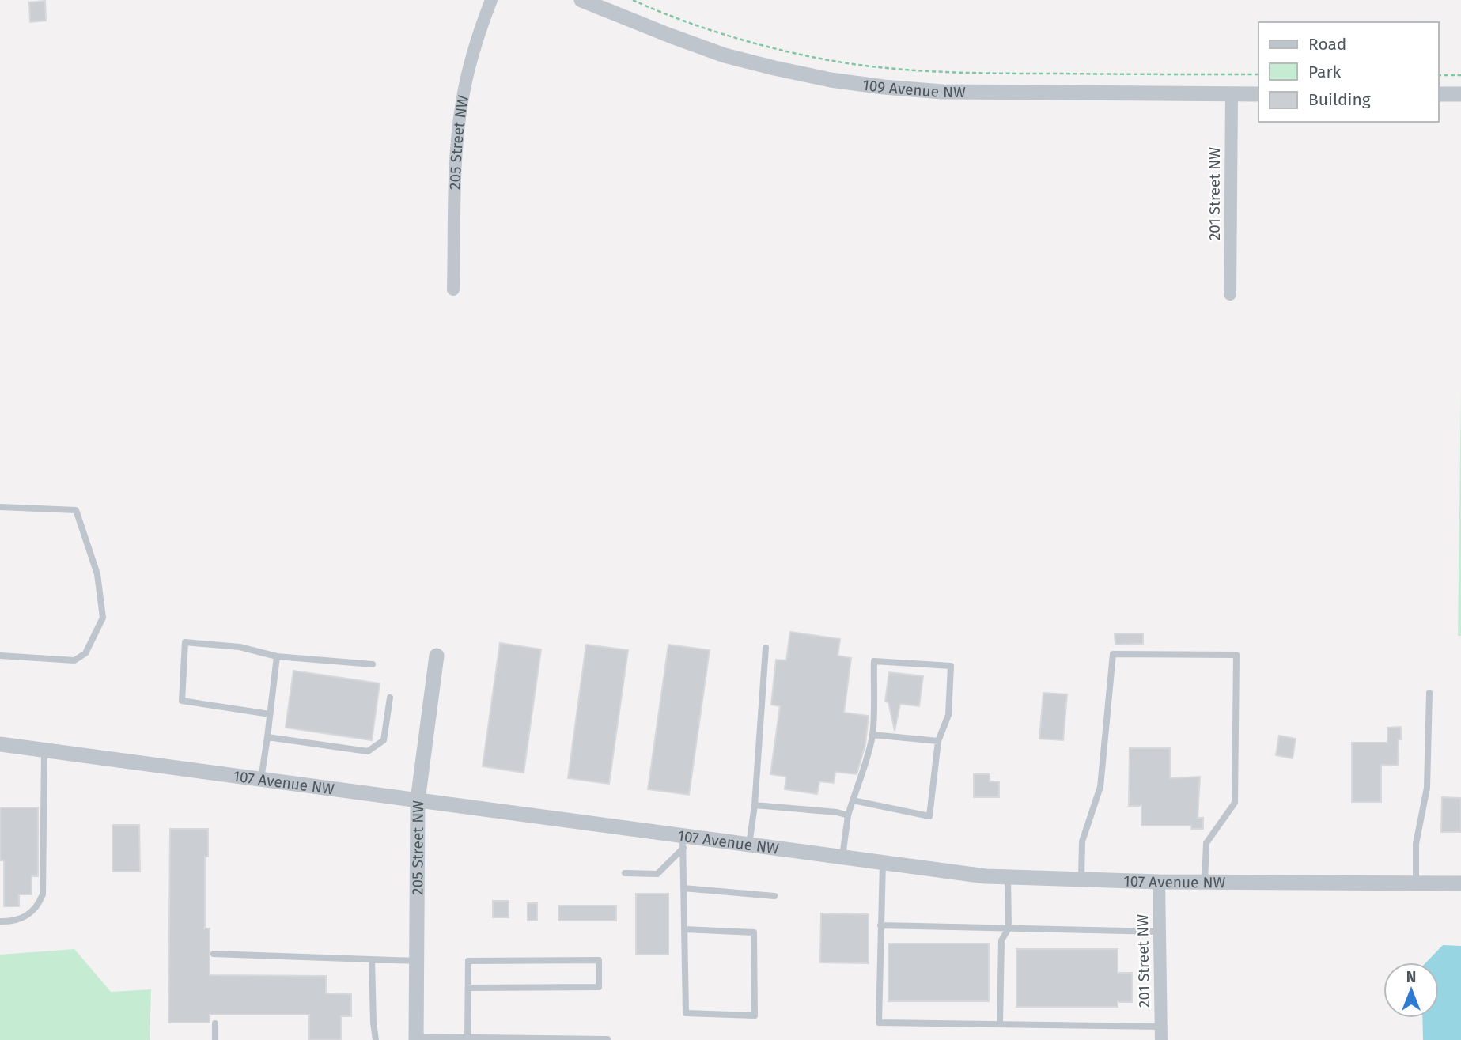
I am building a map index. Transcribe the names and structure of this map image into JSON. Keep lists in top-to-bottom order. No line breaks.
{"streets":{"street":["109 Avenue NW","205 Street NW","201 Street NW","107 Avenue NW"]},"crossings":[["109 Avenue NW","201 Street NW"],["205 Street NW","107 Avenue NW"],["201 Street NW","107 Avenue NW"]],"legend":["Road","Park","Building"],"north":"top"}
